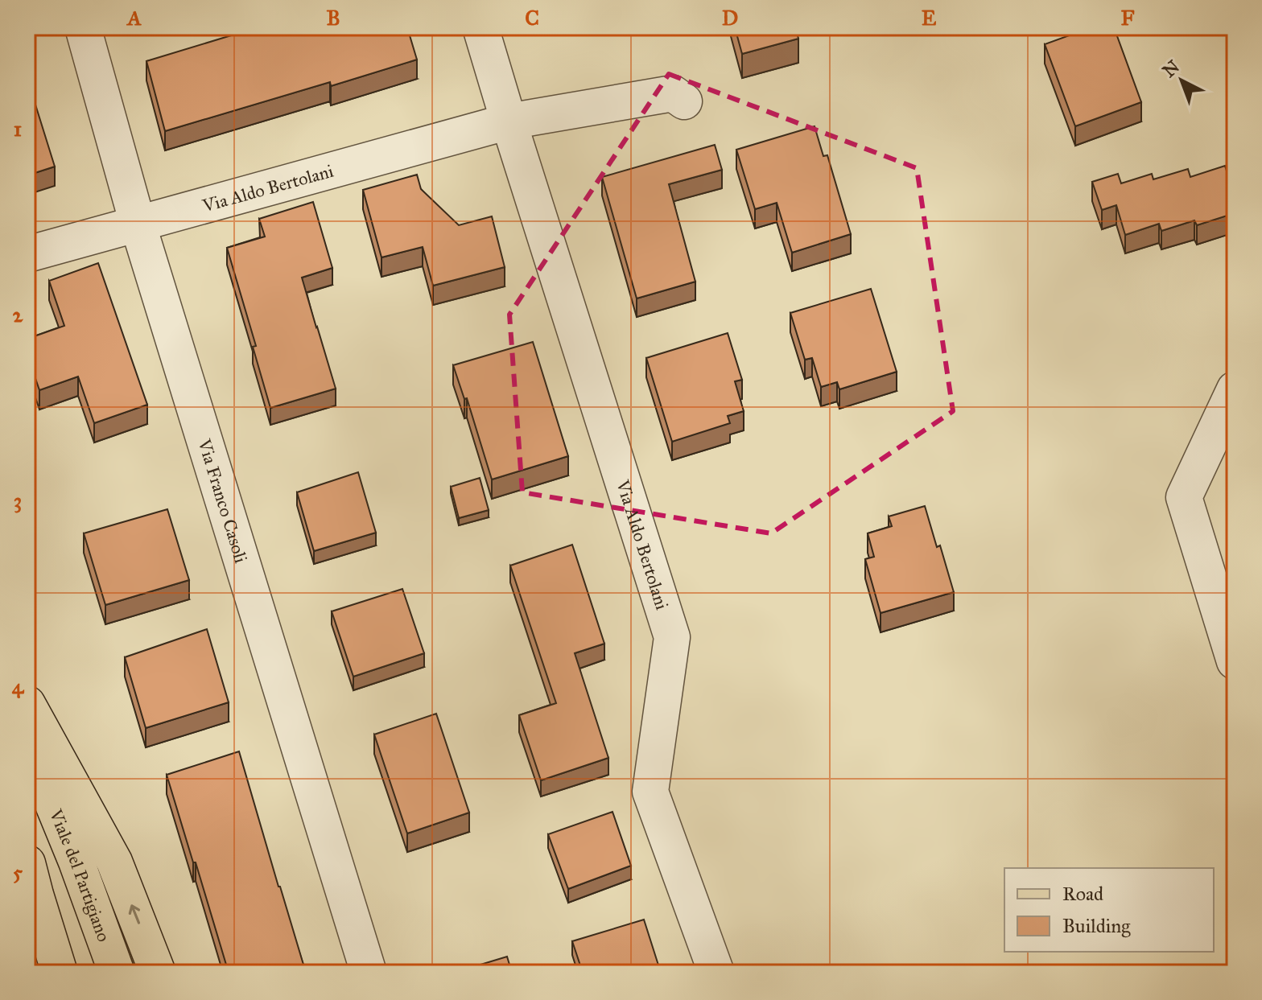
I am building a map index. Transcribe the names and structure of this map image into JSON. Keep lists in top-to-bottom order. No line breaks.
{"streets":{"main road":["Viale del Partigiano"],"street":["Via Aldo Bertolani","Via Franco Casoli"]},"crossings":[["Via Aldo Bertolani","Via Franco Casoli"]],"legend":["Road","Building"],"north":"top left","grid":{"columns":["A","B","C","D","E","F"],"rows":["1","2","3","4","5"]}}
